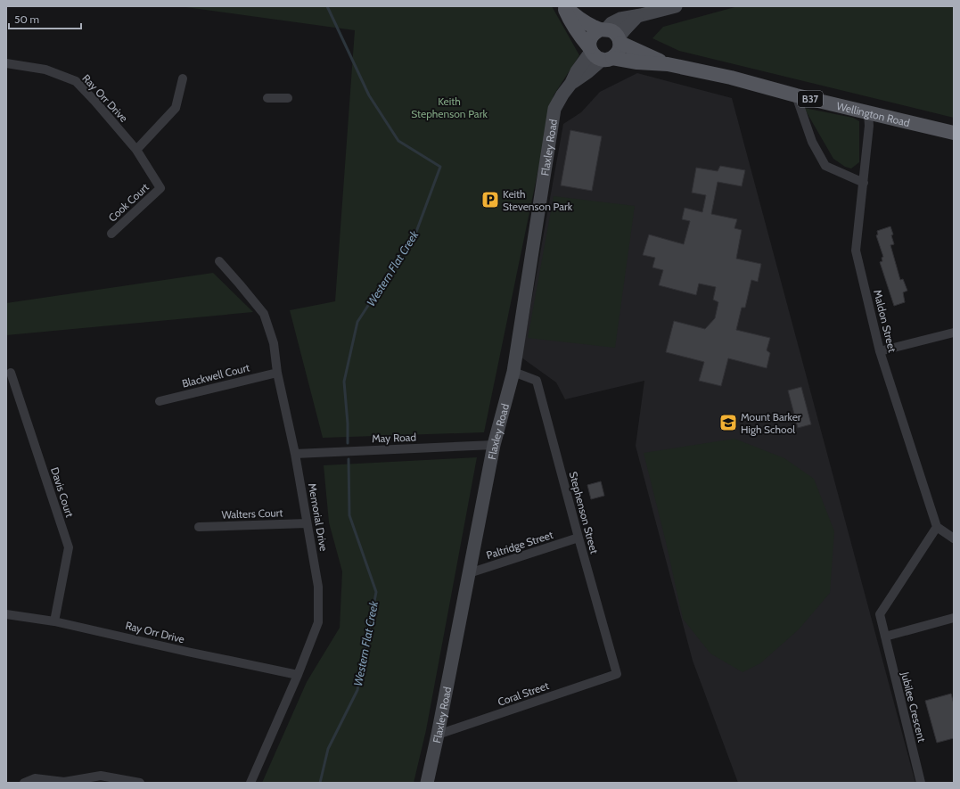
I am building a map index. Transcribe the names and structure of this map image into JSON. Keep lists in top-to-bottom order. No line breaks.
{"streets":{"main road":["B37","Wellington Road","Flaxley Road"],"street":["Ray Orr Drive","Cook Court","Maldon Street","Blackwell Court","May Road","Davis Court","Stephenson Street","Walters Court","Memorial Drive","Paltridge Street","Coral Street","Jubilee Crescent"]},"crossings":[["Ray Orr Drive","Cook Court"],["Ray Orr Drive","Davis Court"],["Ray Orr Drive","Memorial Drive"],["B37","Wellington Road"],["B37","Flaxley Road"],["Wellington Road","Flaxley Road"],["Wellington Road","Maldon Street"],["Flaxley Road","May Road"],["Flaxley Road","Stephenson Street"],["Flaxley Road","Paltridge Street"],["Flaxley Road","Coral Street"],["Maldon Street","Jubilee Crescent"],["Blackwell Court","Memorial Drive"],["May Road","Memorial Drive"],["Stephenson Street","Paltridge Street"],["Stephenson Street","Coral Street"],["Walters Court","Memorial Drive"]],"water":["Western Flat Creek"],"parks":["Keith Stephenson Park"],"places":{"parking":["Keith Stevenson Park"],"school or university":["Mount Barker High School"]},"scale_bar":"50 m"}
